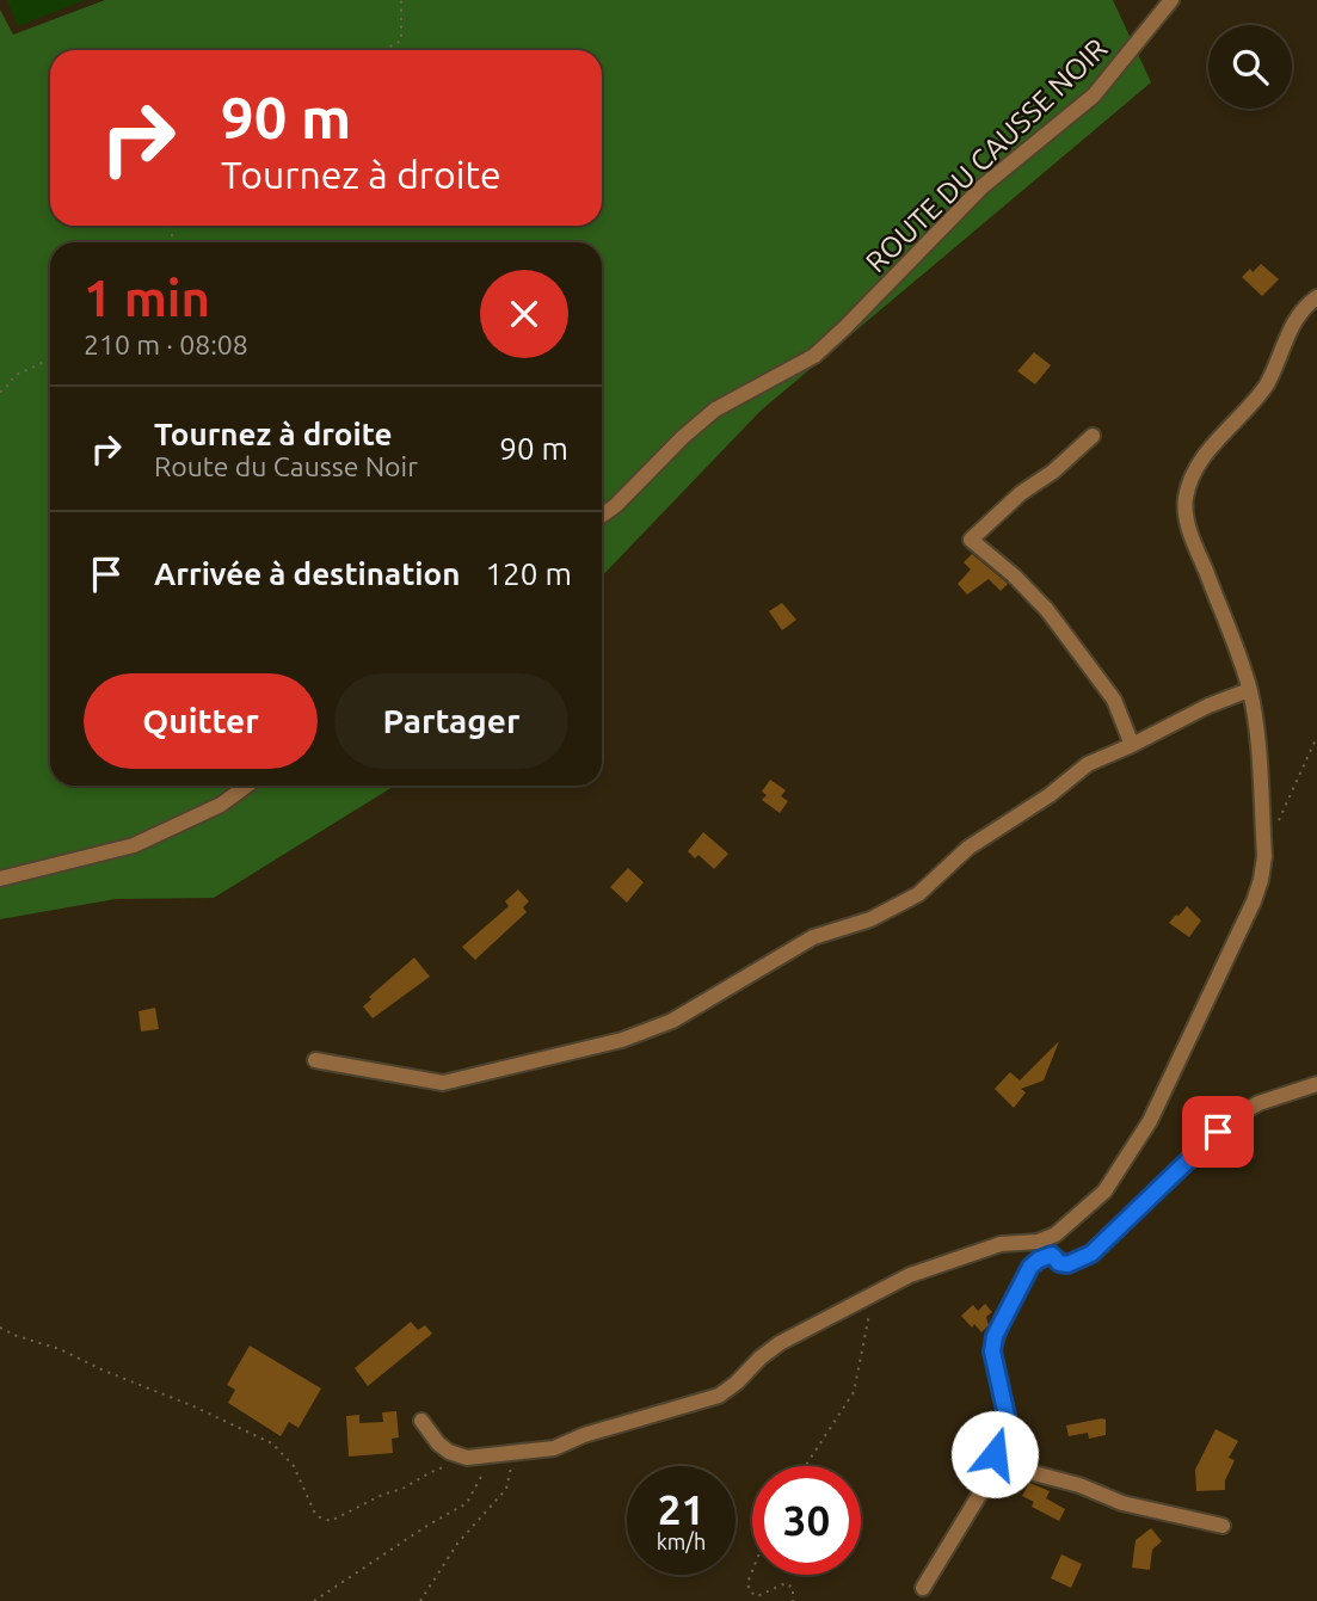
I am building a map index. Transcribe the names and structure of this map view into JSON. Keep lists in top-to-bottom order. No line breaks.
{"streets":{"street":["ROUTE DU CAUSSE NOIR"]},"page":{"turn":["90 m","Tournez à droite"],"heading":["1 min","210 m · 08:08"],"list":[{"name":"Tournez à droite","note":"Route du Causse Noir","value":"90 m"},{"name":"Arrivée à destination","value":"120 m"}],"buttons":["Quitter","Partager"],"speed":"21 km/h","limit":"30"}}
